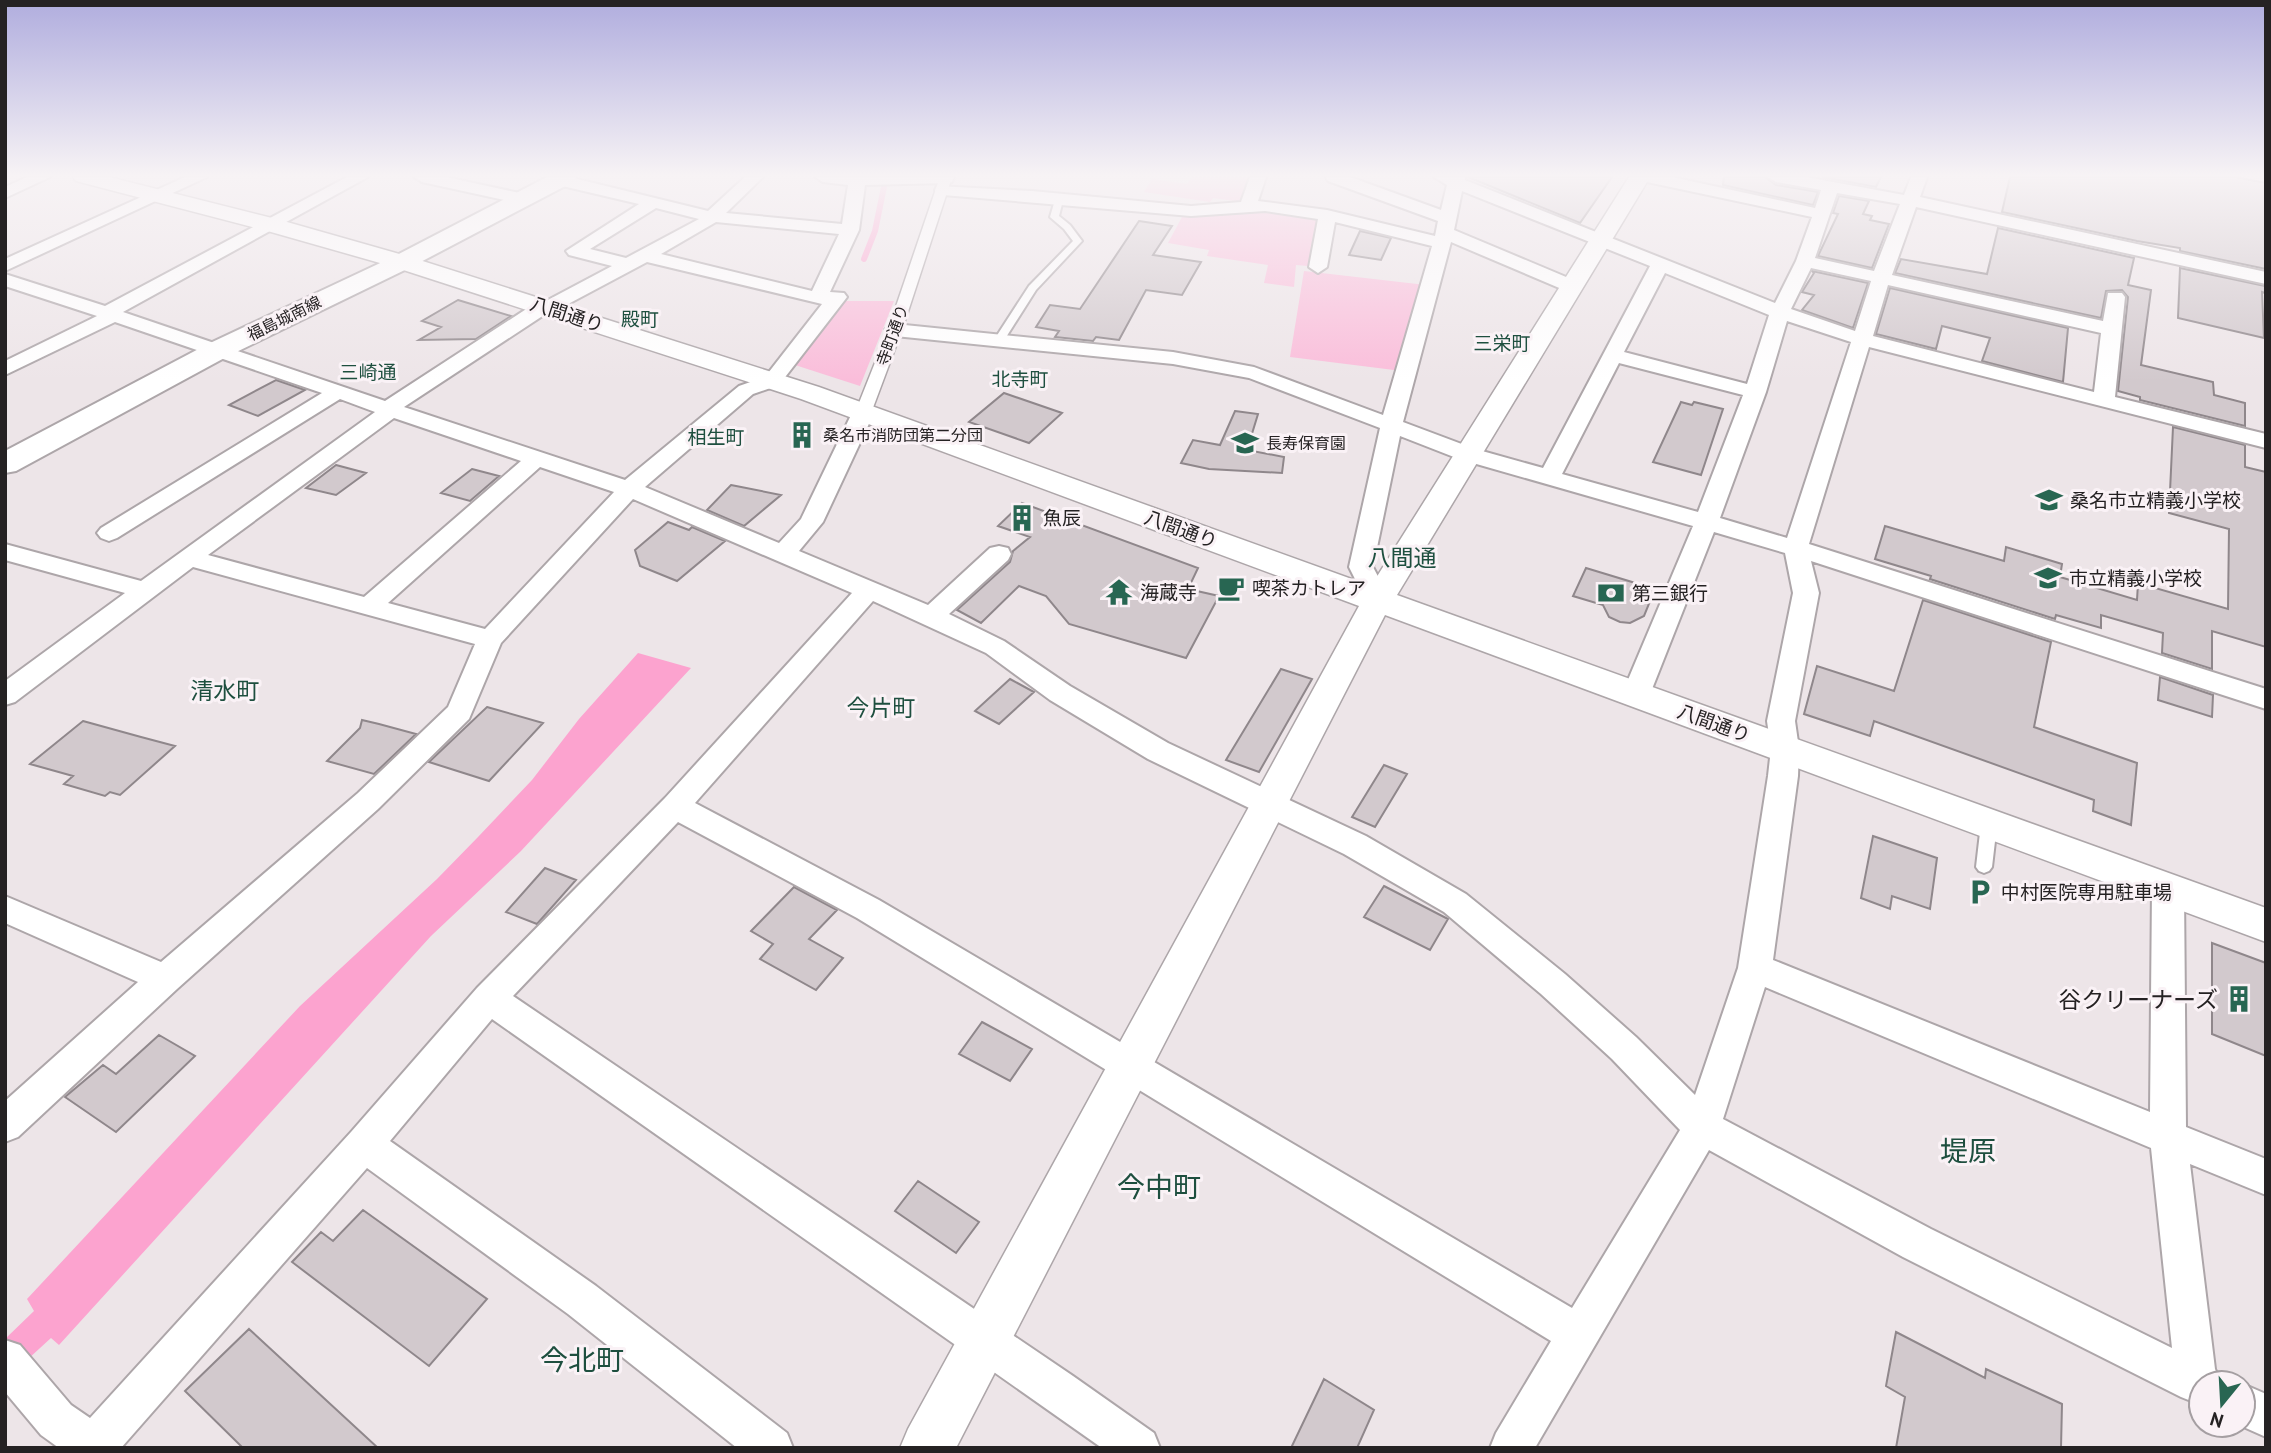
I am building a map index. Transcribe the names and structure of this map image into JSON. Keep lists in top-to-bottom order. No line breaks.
{"streets":{"main road":["福島城南線"],"street":["八間通り","寺町通り"]},"crossings":[["八間通り","福島城南線"],["八間通り","寺町通り"]],"districts":["殿町","三栄町","三崎通","北寺町","相生町","八間通","清水町","今片町","堤原","今中町","今北町"],"places":{"building":["桑名市消防団第二分団","魚辰","谷クリーナーズ"],"school or university":["長寿保育園","桑名市立精義小学校","市立精義小学校"],"cafe":["喫茶カトレア"],"temple":["海蔵寺"],"bank":["第三銀行"],"parking":["中村医院専用駐車場"]},"north":"bottom"}
